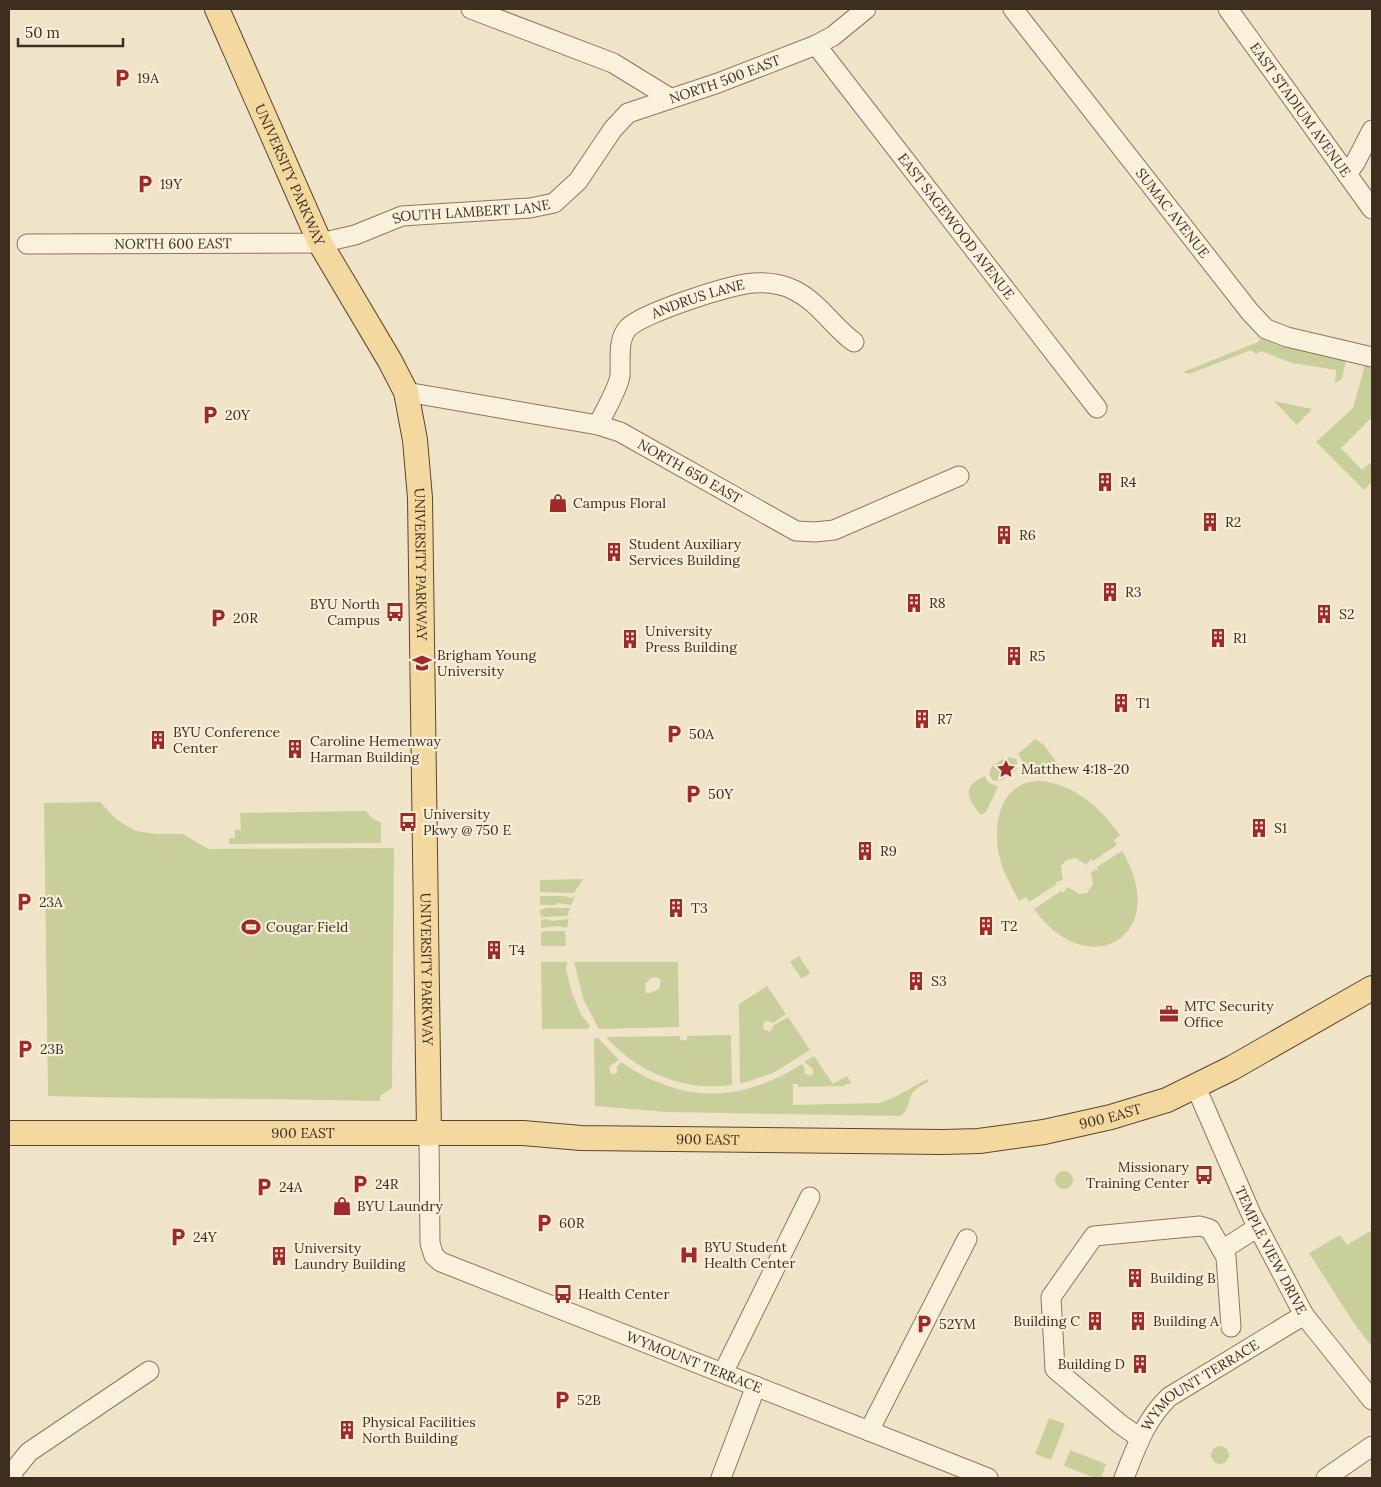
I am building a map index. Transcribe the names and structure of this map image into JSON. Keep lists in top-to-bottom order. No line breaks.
{"streets":{"main road":["UNIVERSITY PARKWAY","900 EAST"],"street":["NORTH 500 EAST","EAST STADIUM AVENUE","SOUTH LAMBERT LANE","SUMAC AVENUE","EAST SAGEWOOD AVENUE","NORTH 600 EAST","ANDRUS LANE","NORTH 650 EAST","TEMPLE VIEW DRIVE","WYMOUNT TERRACE"]},"crossings":[["NORTH 500 EAST","SOUTH LAMBERT LANE"],["NORTH 500 EAST","EAST SAGEWOOD AVENUE"],["UNIVERSITY PARKWAY","SOUTH LAMBERT LANE"],["UNIVERSITY PARKWAY","NORTH 600 EAST"],["UNIVERSITY PARKWAY","NORTH 650 EAST"],["UNIVERSITY PARKWAY","900 EAST"],["UNIVERSITY PARKWAY","WYMOUNT TERRACE"],["SOUTH LAMBERT LANE","NORTH 600 EAST"],["ANDRUS LANE","NORTH 650 EAST"],["900 EAST","TEMPLE VIEW DRIVE"],["TEMPLE VIEW DRIVE","WYMOUNT TERRACE"]],"places":{"parking":["19A","19Y","20Y","20R","50A","50Y","23A","23B","24R","24A","60R","24Y","52YM","52B"],"building":["R4","R2","R6","Student Auxiliary Services Building","R3","R8","S2","R1","University Press Building","R5","T1","R7","BYU Conference Center","Caroline Hemenway Harman Building","S1","R9","T3","T2","T4","S3","University Laundry Building","Building B","Building C","Building A","Building D","Physical Facilities North Building"],"shop":["Campus Floral","BYU Laundry"],"bus stop":["BYU North Campus","University Pkwy @ 750 E","Missionary Training Center","Health Center"],"school or university":["Brigham Young University"],"place":["Matthew 4:18-20"],"sports":["Cougar Field"],"office":["MTC Security Office"],"hospital":["BYU Student Health Center"]},"scale_bar":"50 m"}
